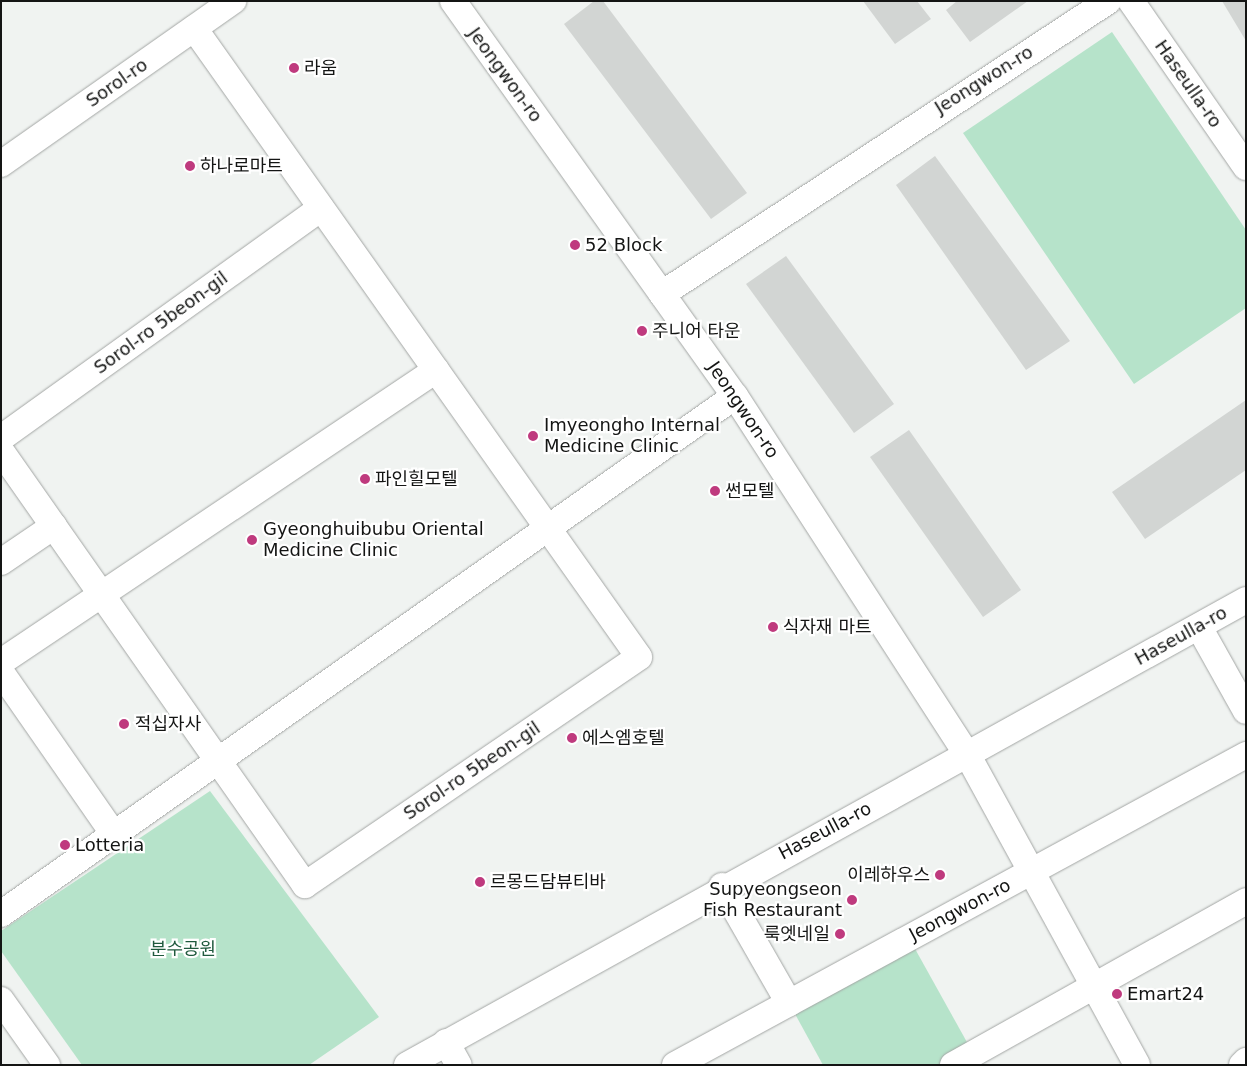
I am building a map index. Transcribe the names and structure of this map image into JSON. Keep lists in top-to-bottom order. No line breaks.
{"streets":{"street":["Jeongwon-ro","Sorol-ro","Haseulla-ro","Sorol-ro 5beon-gil"]},"crossings":[["Jeongwon-ro","Haseulla-ro"],["Sorol-ro","Sorol-ro 5beon-gil"]],"parks":["분수공원"],"places":["라움","하나로마트","52 Block","주니어 타운","Imyeongho Internal Medicine Clinic","파인힐모텔","썬모텔","Gyeonghuibubu Oriental Medicine Clinic","식자재 마트","적십자사","에스엠호텔","Lotteria","이레하우스","르몽드담뷰티바","Supyeongseon Fish Restaurant","룩엣네일","Emart24"]}
